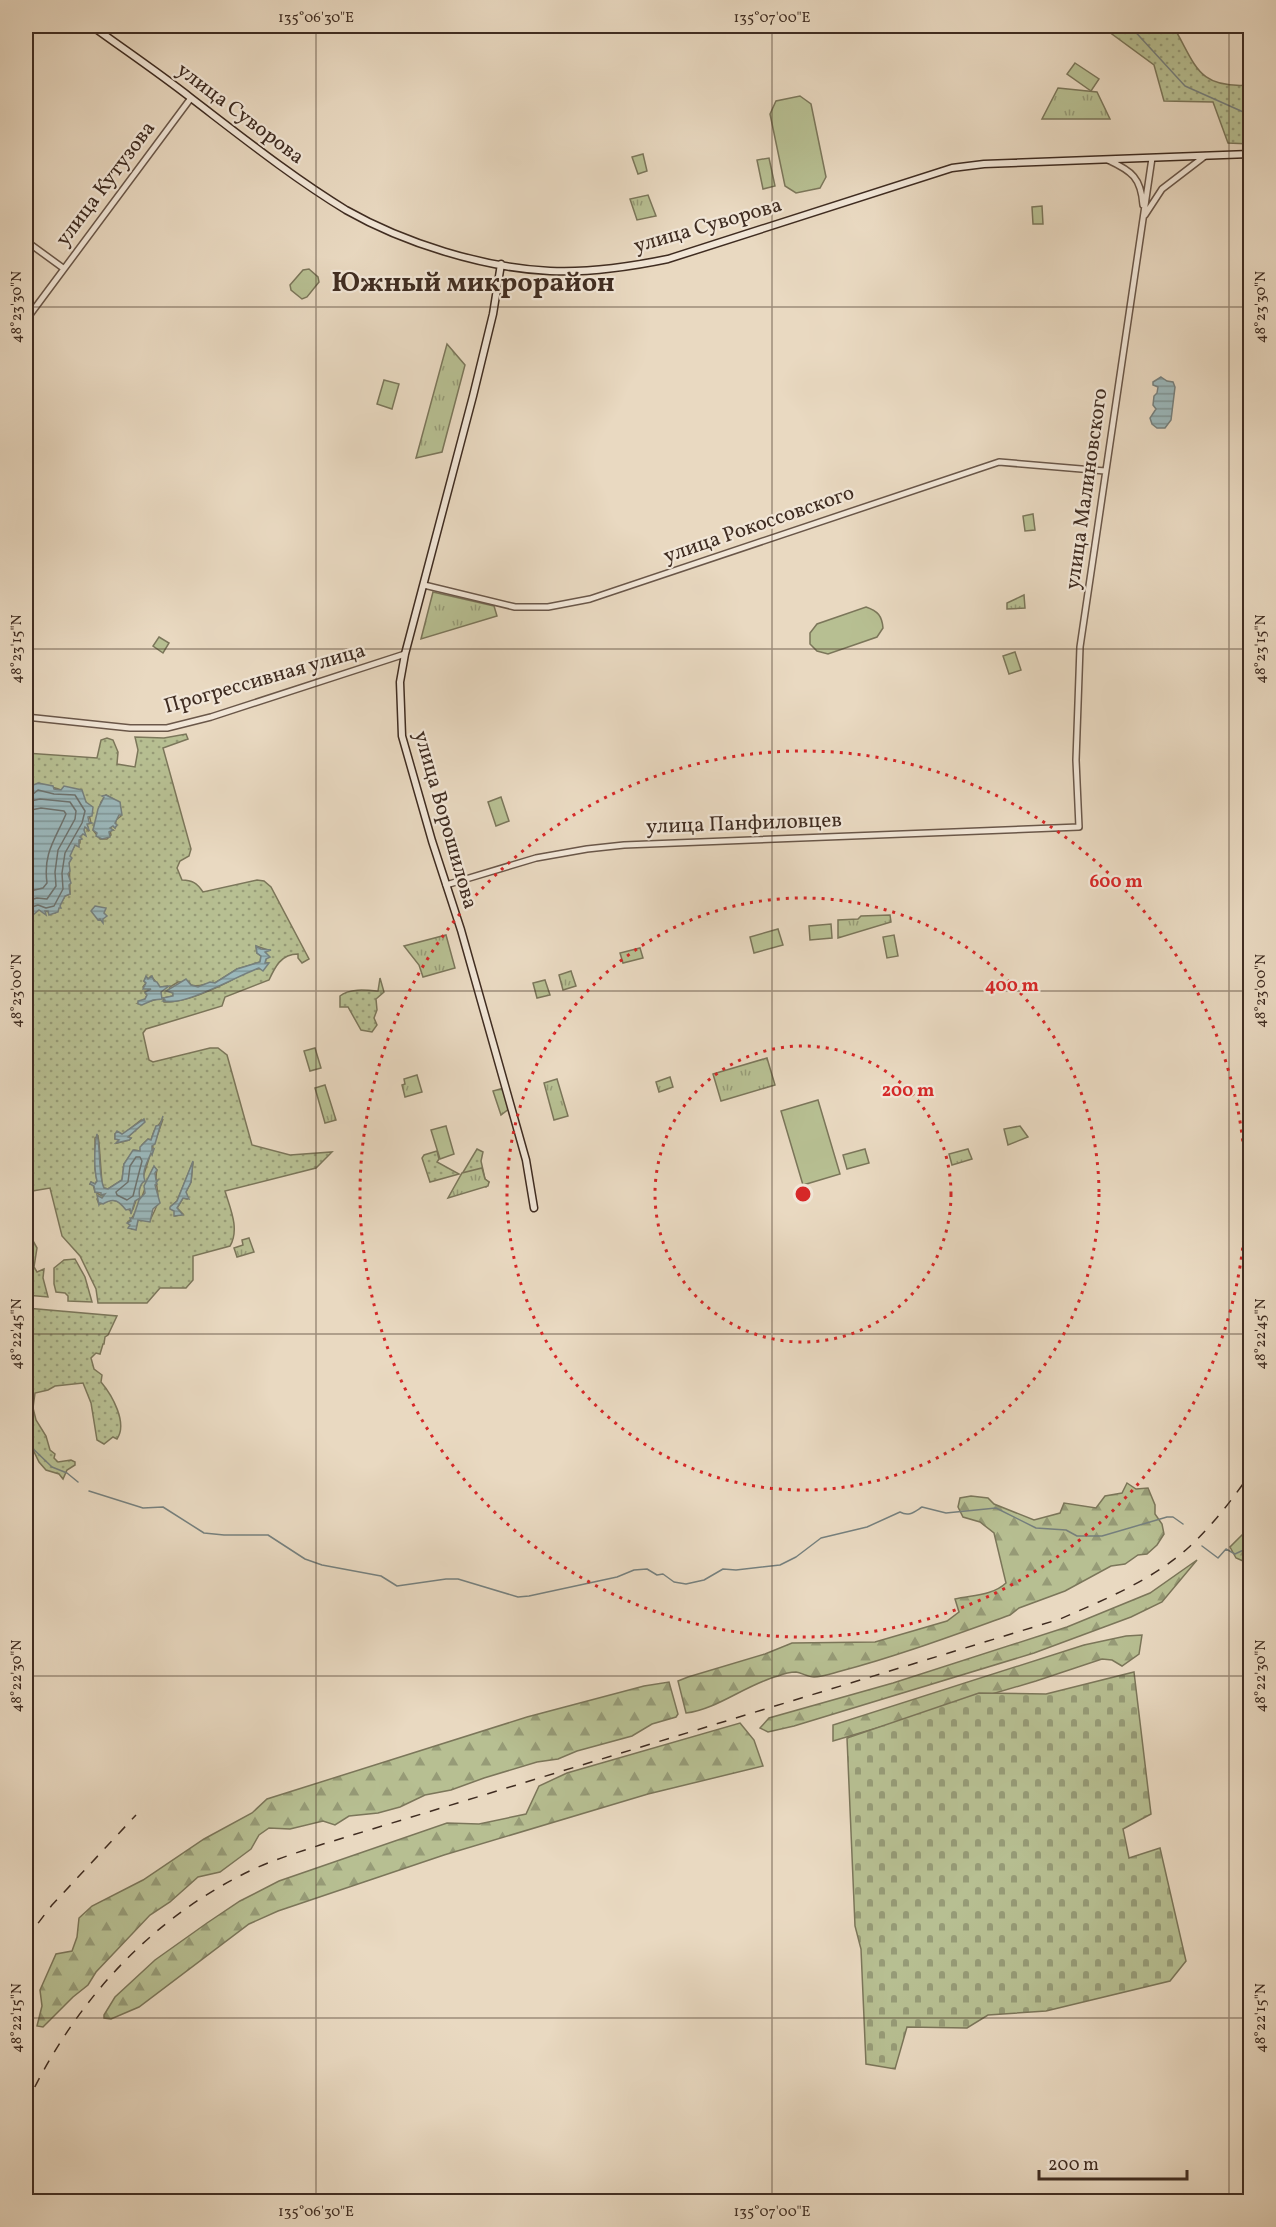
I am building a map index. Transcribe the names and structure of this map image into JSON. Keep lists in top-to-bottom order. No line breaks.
{"streets":{"main road":["улица Суворова","улица Ворошилова"],"street":["улица Кутузова","улица Малиновского","улица Рокоссовского","Прогрессивная улица","улица Панфиловцев"]},"crossings":[["улица Суворова","улица Кутузова"],["улица Суворова","улица Малиновского"],["улица Суворова","улица Ворошилова"],["улица Малиновского","улица Рокоссовского"],["улица Малиновского","улица Панфиловцев"],["улица Рокоссовского","улица Ворошилова"],["Прогрессивная улица","улица Ворошилова"],["улица Ворошилова","улица Панфиловцев"]],"districts":["Южный микрорайон"],"scale_bar":"200 m","coordinates":["135°06'30\"E","135°07'00\"E","48°23'30\"N","48°23'15\"N","48°23'00\"N","48°22'45\"N","48°22'30\"N","48°22'15\"N"],"rings":["600 m","400 m","200 m"]}
